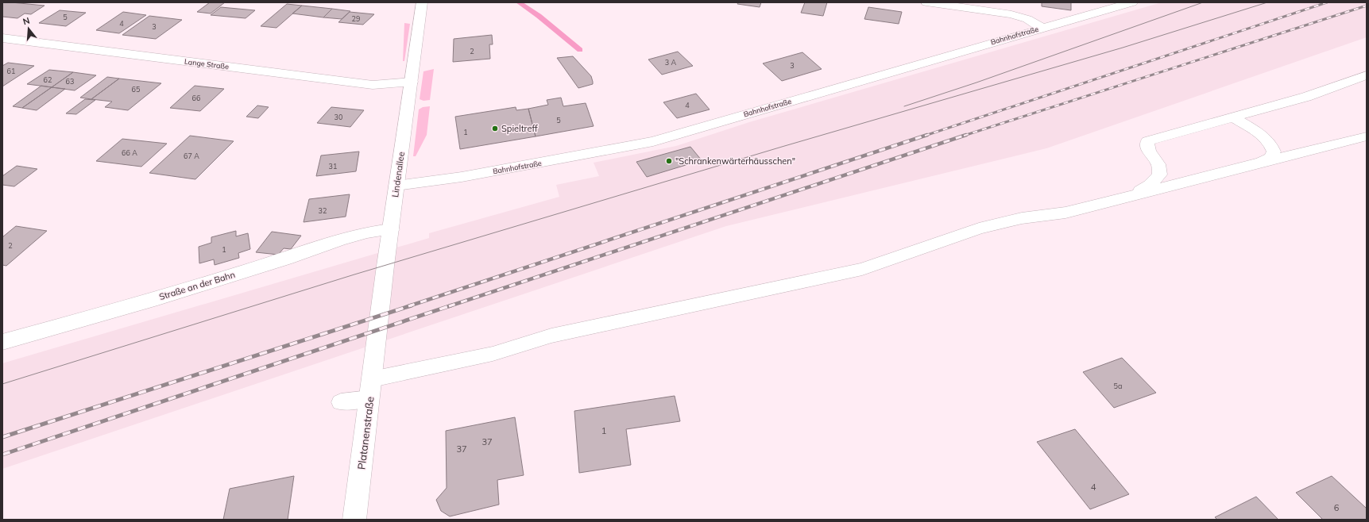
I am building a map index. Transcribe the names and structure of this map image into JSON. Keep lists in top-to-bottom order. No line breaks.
{"streets":{"street":["Bahnhofstraße","Lange Straße","Lindenallee","Straße an der Bahn","Platanenstraße"]},"crossings":[["Bahnhofstraße","Lindenallee"],["Lange Straße","Lindenallee"],["Lindenallee","Straße an der Bahn"],["Lindenallee","Platanenstraße"]],"places":["Spieltreff","\"Schrankenwärterhäusschen\""],"house_numbers":["5","29","4","3","2","3 A","3","61","62","63","65","66","4","30","5","1","66 A","67 A","31","32","2","1","5a","1","37","37","4","6"],"north":"top"}
